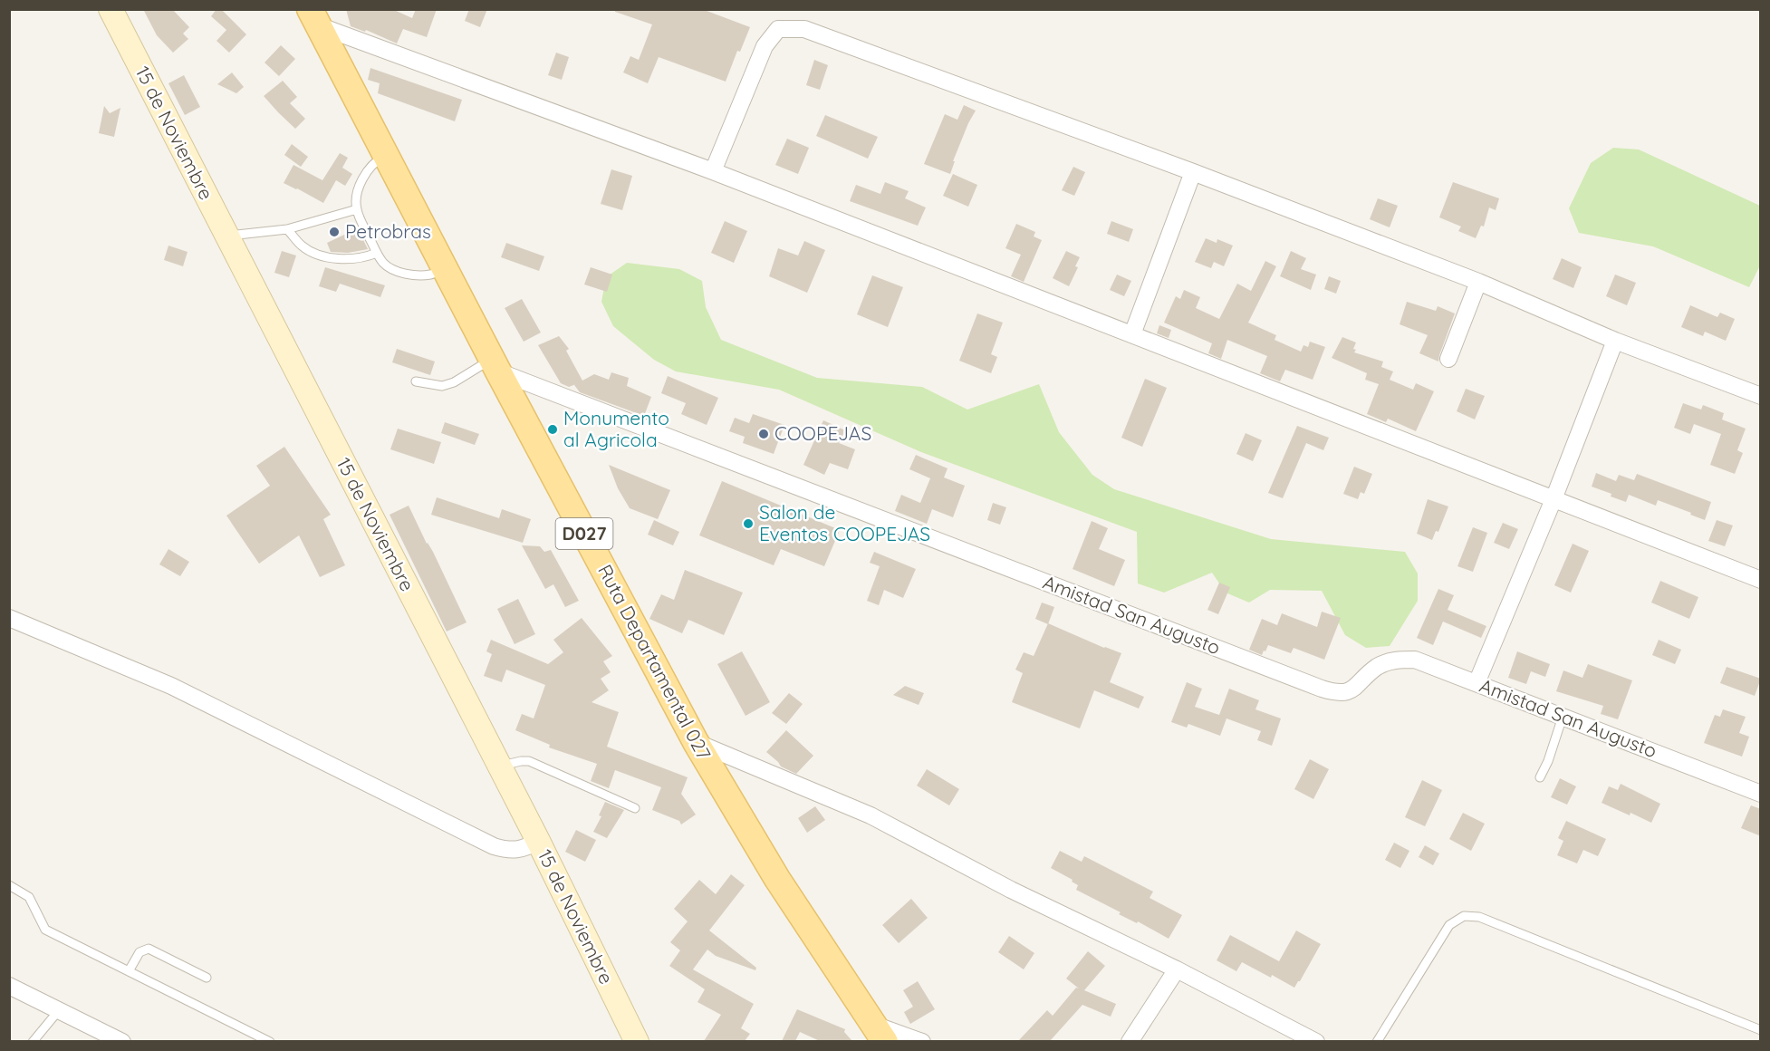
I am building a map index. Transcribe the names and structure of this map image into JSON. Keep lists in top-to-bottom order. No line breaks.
{"streets":{"main road":["D027","Ruta Departamental 027"],"street":["15 de Noviembre","Amistad San Augusto"]},"crossings":[["Amistad San Augusto","Ruta Departamental 027"]],"places":["Petrobras","Monumento al Agricola","COOPEJAS","Salon de Eventos COOPEJAS"]}
